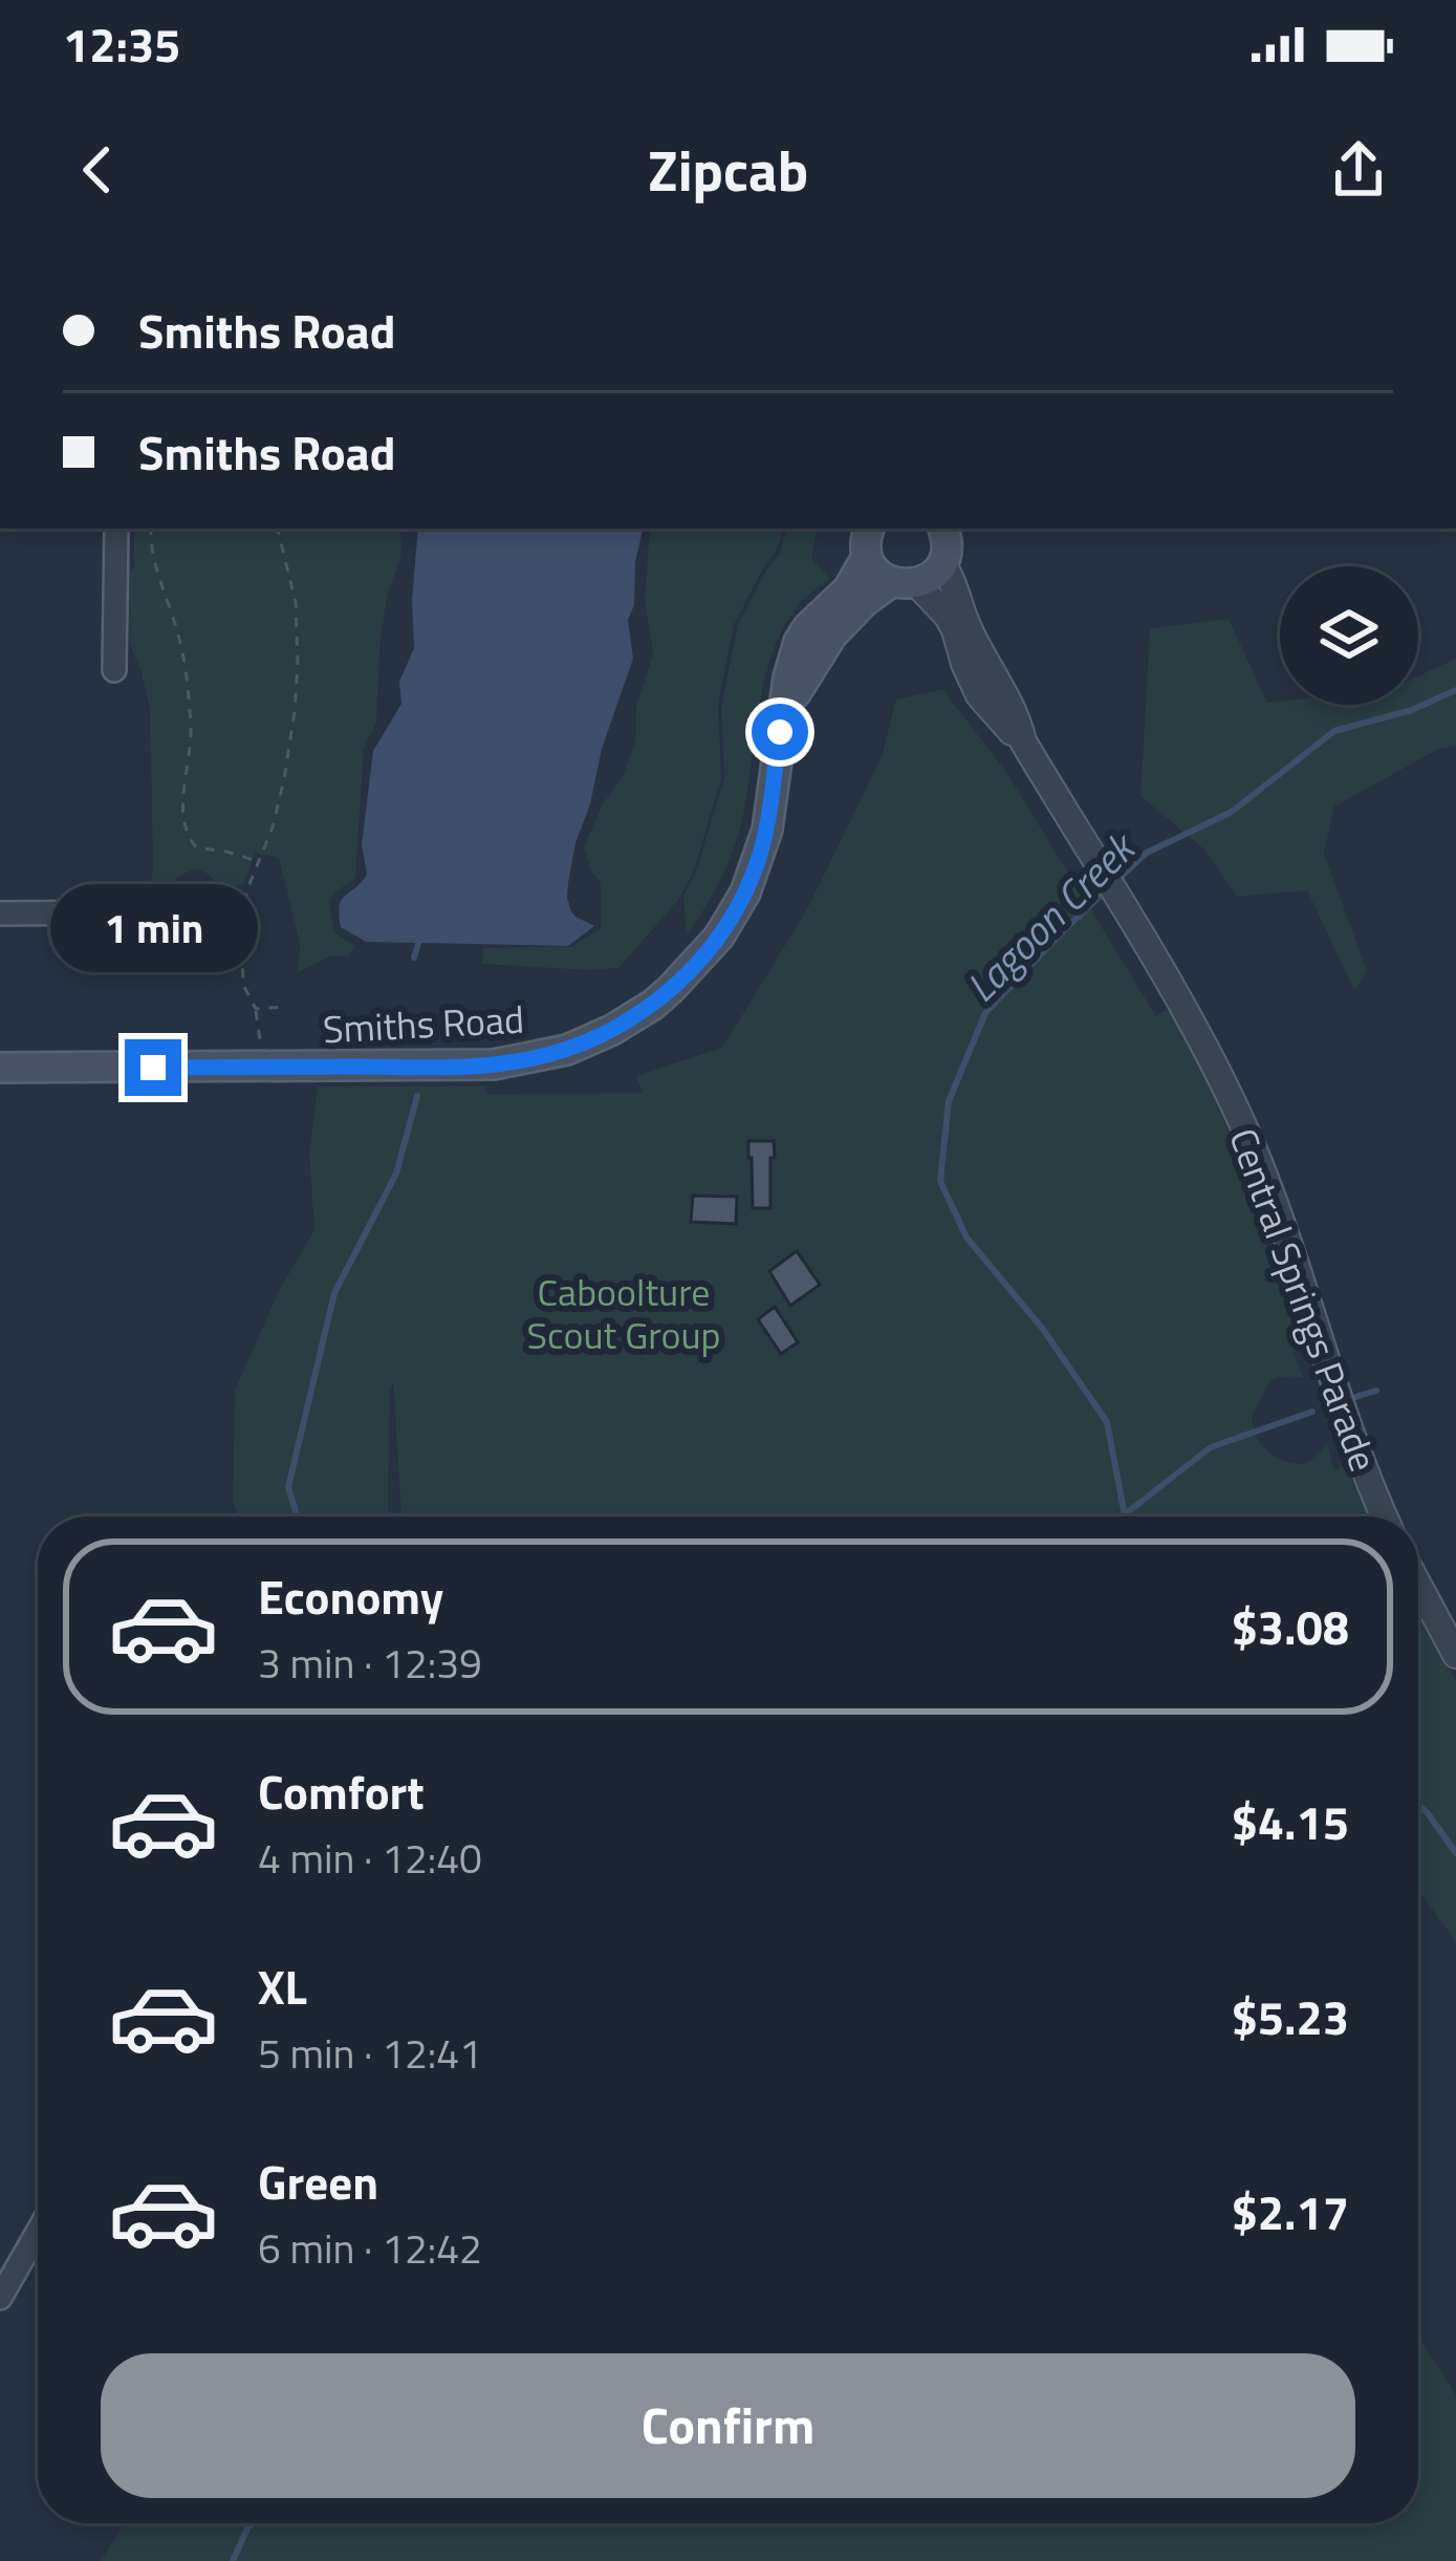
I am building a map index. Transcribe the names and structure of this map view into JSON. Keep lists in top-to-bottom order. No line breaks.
{"streets":{"main road":["Smiths Road"],"street":["Central Springs Parade"]},"crossings":[["Smiths Road","Central Springs Parade"]],"water":["Lagoon Creek"],"parks":["Caboolture Scout Group"],"page":{"status":"12:35","header":"Zipcab","banner":["Smiths Road","Smiths Road"],"bubble":"1 min","list":[{"name":"Economy","note":"3 min · 12:39","value":"$3.08"},{"name":"Comfort","note":"4 min · 12:40","value":"$4.15"},{"name":"XL","note":"5 min · 12:41","value":"$5.23"},{"name":"Green","note":"6 min · 12:42","value":"$2.17"}],"buttons":"Confirm"}}
